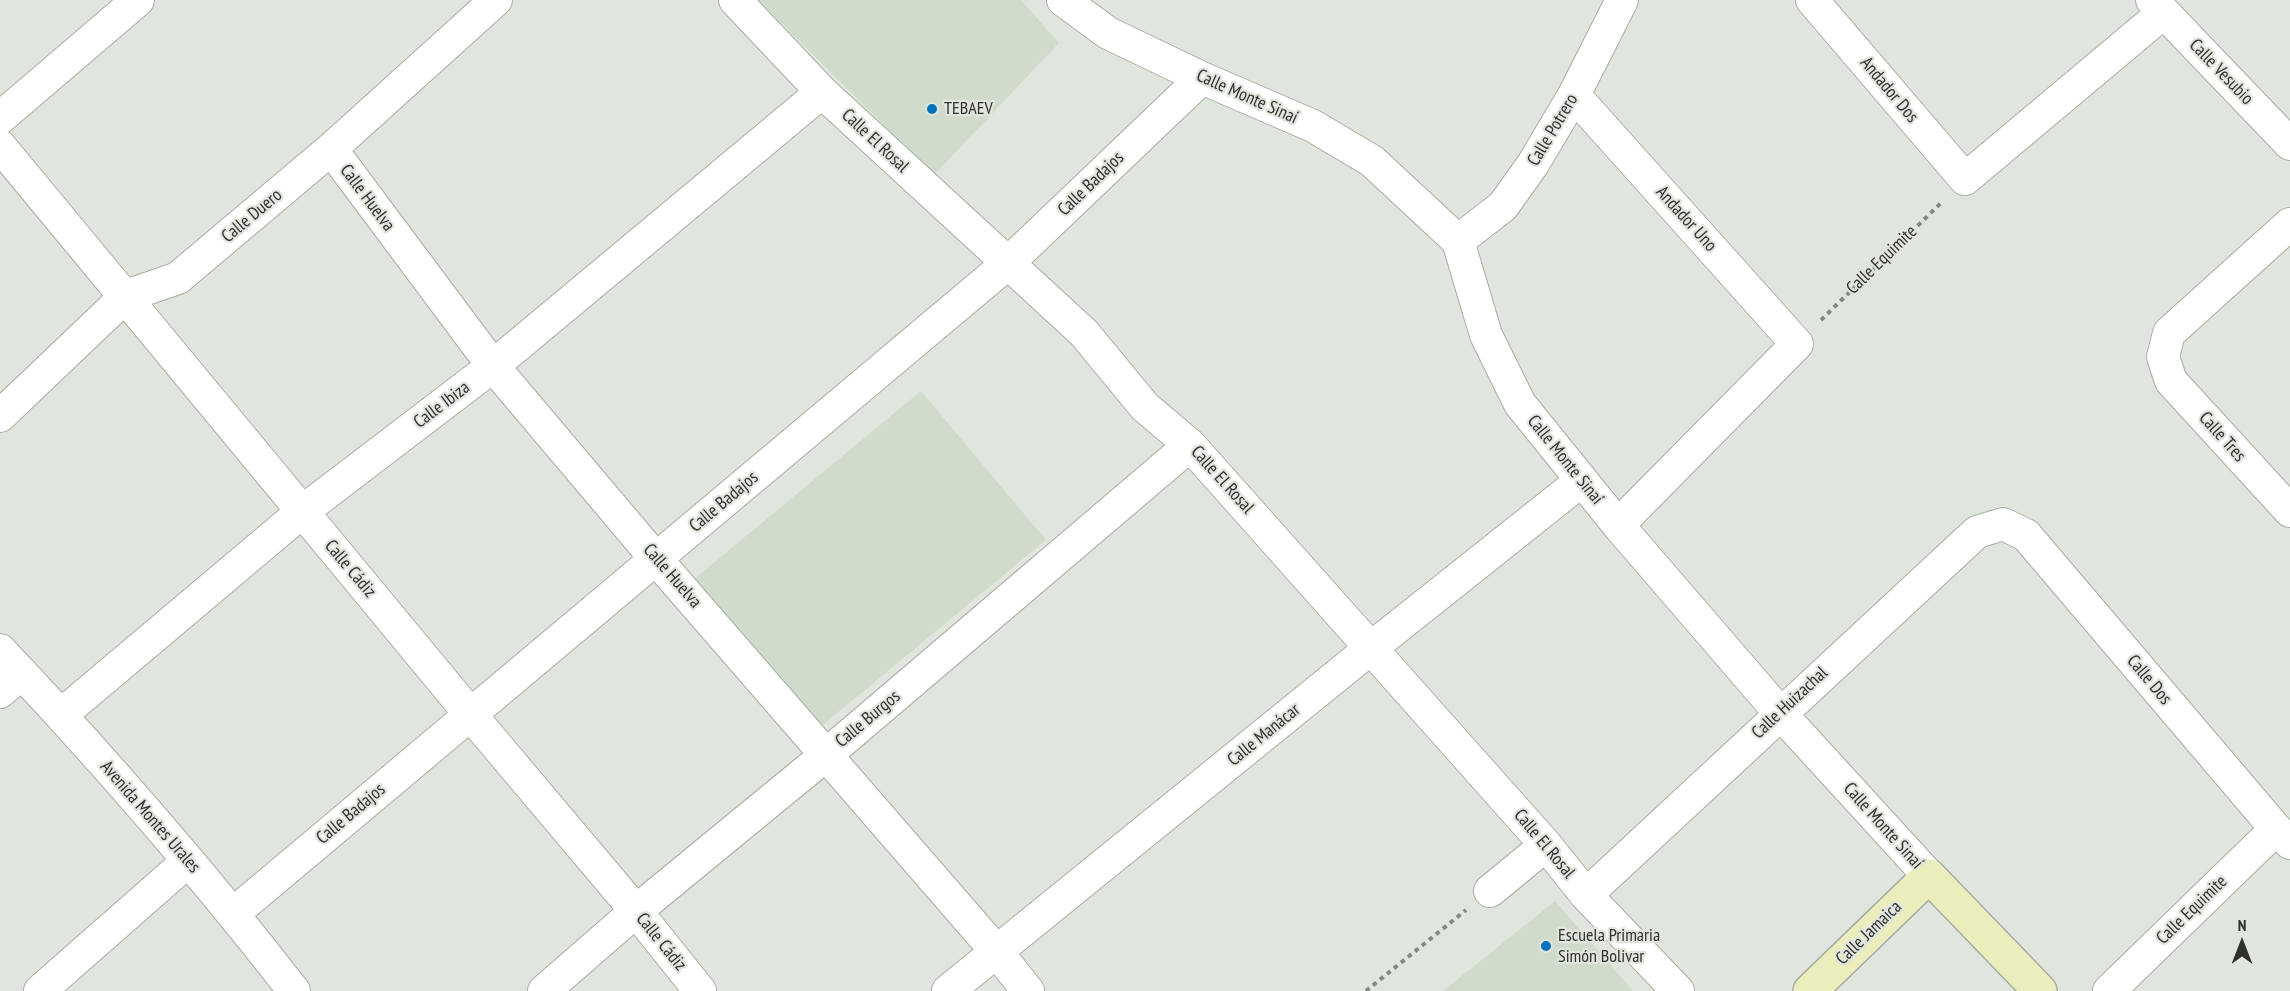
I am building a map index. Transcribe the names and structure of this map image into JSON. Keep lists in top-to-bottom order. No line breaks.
{"streets":{"main road":["Calle Monte Sinaí","Calle Jamaica"],"street":["Calle Vesubio","Andador Dos","Calle Potrero","Calle El Rosal","Calle Badajos","Calle Huelva","Calle Duero","Andador Uno","Calle Equimite","Calle Ibiza","Calle Tres","Calle Cádiz","Calle Dos","Calle Huizachal","Calle Burgos","Calle Manácar","Avenida Montes Urales"]},"crossings":[["Andador Dos","Calle Equimite"],["Calle Monte Sinaí","Calle Potrero"],["Calle Monte Sinaí","Calle Badajos"],["Calle Monte Sinaí","Calle Huizachal"],["Calle Monte Sinaí","Calle Manácar"],["Calle Monte Sinaí","Calle Jamaica"],["Calle Potrero","Andador Uno"],["Calle El Rosal","Calle Badajos"],["Calle El Rosal","Calle Ibiza"],["Calle El Rosal","Calle Huizachal"],["Calle El Rosal","Calle Burgos"],["Calle El Rosal","Calle Manácar"],["Calle Badajos","Calle Huelva"],["Calle Badajos","Calle Cádiz"],["Calle Badajos","Avenida Montes Urales"],["Calle Huelva","Calle Duero"],["Calle Huelva","Calle Ibiza"],["Calle Huelva","Calle Burgos"],["Calle Huelva","Calle Manácar"],["Calle Duero","Calle Cádiz"],["Andador Uno","Calle Equimite"],["Calle Equimite","Calle Dos"],["Calle Ibiza","Calle Cádiz"],["Calle Ibiza","Avenida Montes Urales"],["Calle Cádiz","Calle Burgos"],["Calle Dos","Calle Huizachal"]],"places":["TEBAEV","Escuela Primaria Simón Bolivar"],"north":"top"}
